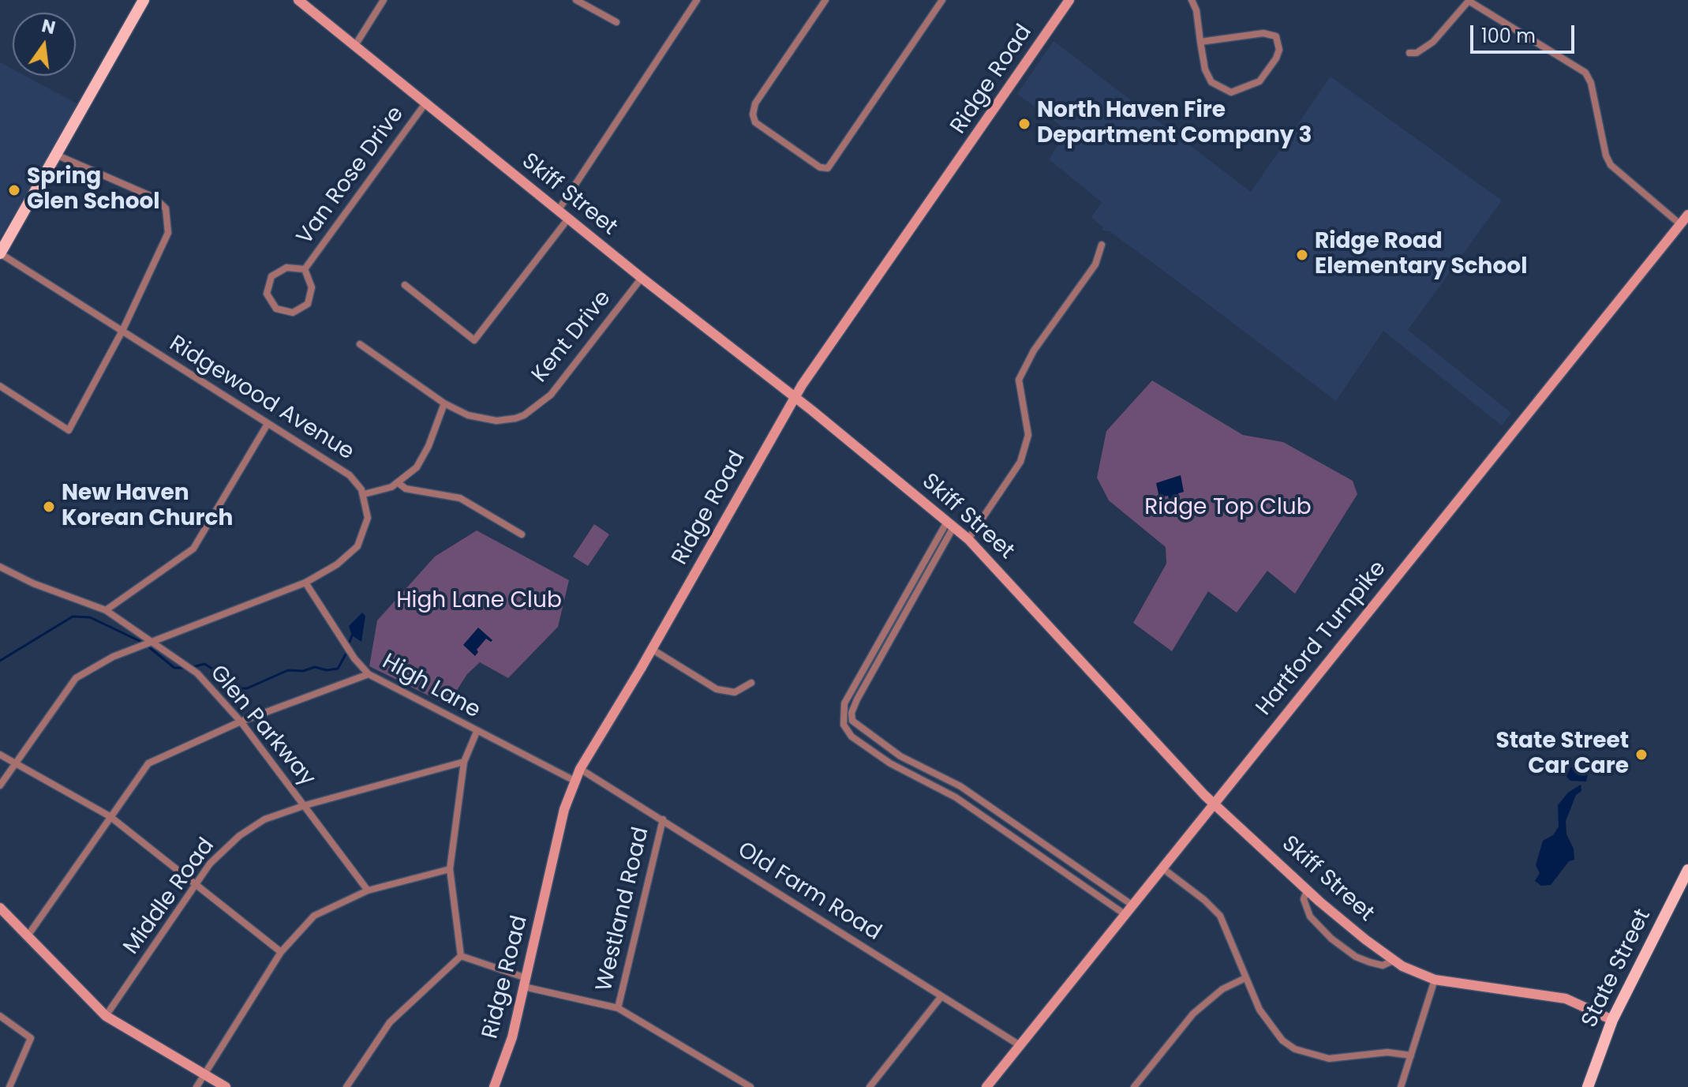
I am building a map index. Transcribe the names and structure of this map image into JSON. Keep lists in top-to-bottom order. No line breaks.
{"streets":{"main road":["Ridge Road","Skiff Street","Hartford Turnpike","State Street"],"street":["Van Rose Drive","Kent Drive","Ridgewood Avenue","High Lane","Glen Parkway","Old Farm Road","Middle Road","Westland Road"]},"crossings":[["Ridge Road","Skiff Street"],["Ridge Road","High Lane"],["Ridge Road","Old Farm Road"],["Van Rose Drive","Skiff Street"],["Skiff Street","Kent Drive"],["Skiff Street","Hartford Turnpike"],["Skiff Street","State Street"],["Hartford Turnpike","Old Farm Road"],["Glen Parkway","Middle Road"],["Old Farm Road","Westland Road"]],"parks":["Ridge Top Club","High Lane Club"],"places":["North Haven Fire Department Company 3","Spring Glen School","Ridge Road Elementary School","New Haven Korean Church","State Street Car Care"],"scale_bar":"100 m","north":"top"}
